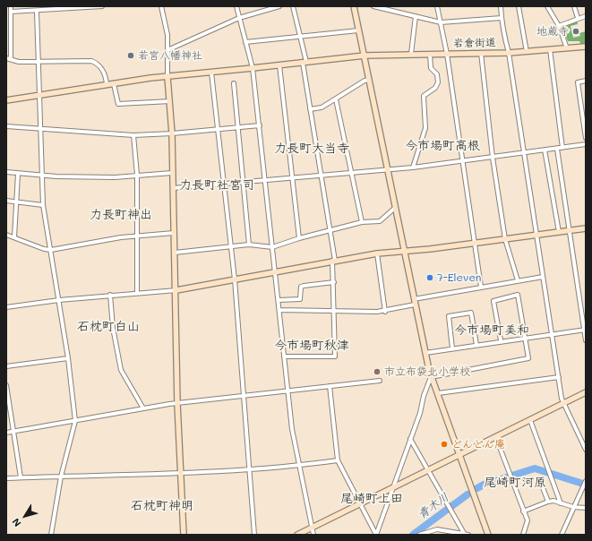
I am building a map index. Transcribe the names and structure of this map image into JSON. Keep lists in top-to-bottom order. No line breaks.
{"streets":{"street":["岩倉街道"]},"districts":["今市場町高根","力長町大当寺","力長町社宮司","力長町神出","石枕町白山","今市場町美和","今市場町秋津","尾崎町河原","尾崎町上田","石枕町神明"],"water":["青木川"],"places":["地蔵寺","若宮八幡神社","7-Eleven","市立布袋北小学校","どんどん庵"],"north":"bottom left"}
